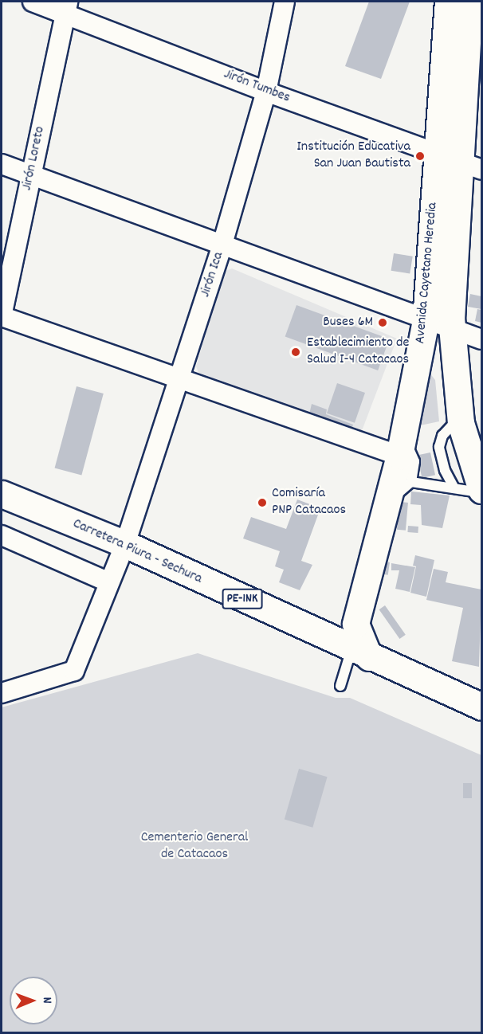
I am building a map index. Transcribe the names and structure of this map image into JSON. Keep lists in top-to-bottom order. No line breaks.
{"streets":{"main road":["Avenida Cayetano Heredia","Carretera Piura - Sechura","PE-1NK"],"street":["Jirón Tumbes","Jirón Loreto","Jirón Ica"]},"crossings":[["Jirón Tumbes","Jirón Loreto"],["Jirón Tumbes","Avenida Cayetano Heredia"],["Jirón Tumbes","Jirón Ica"],["Jirón Ica","Carretera Piura - Sechura"]],"parks":["Cementerio General de Catacaos"],"places":["Institución Educativa San Juan Bautista","Buses 6M","Establecimiento de Salud I-4 Catacaos","Comisaría PNP Catacaos"],"north":"right"}
